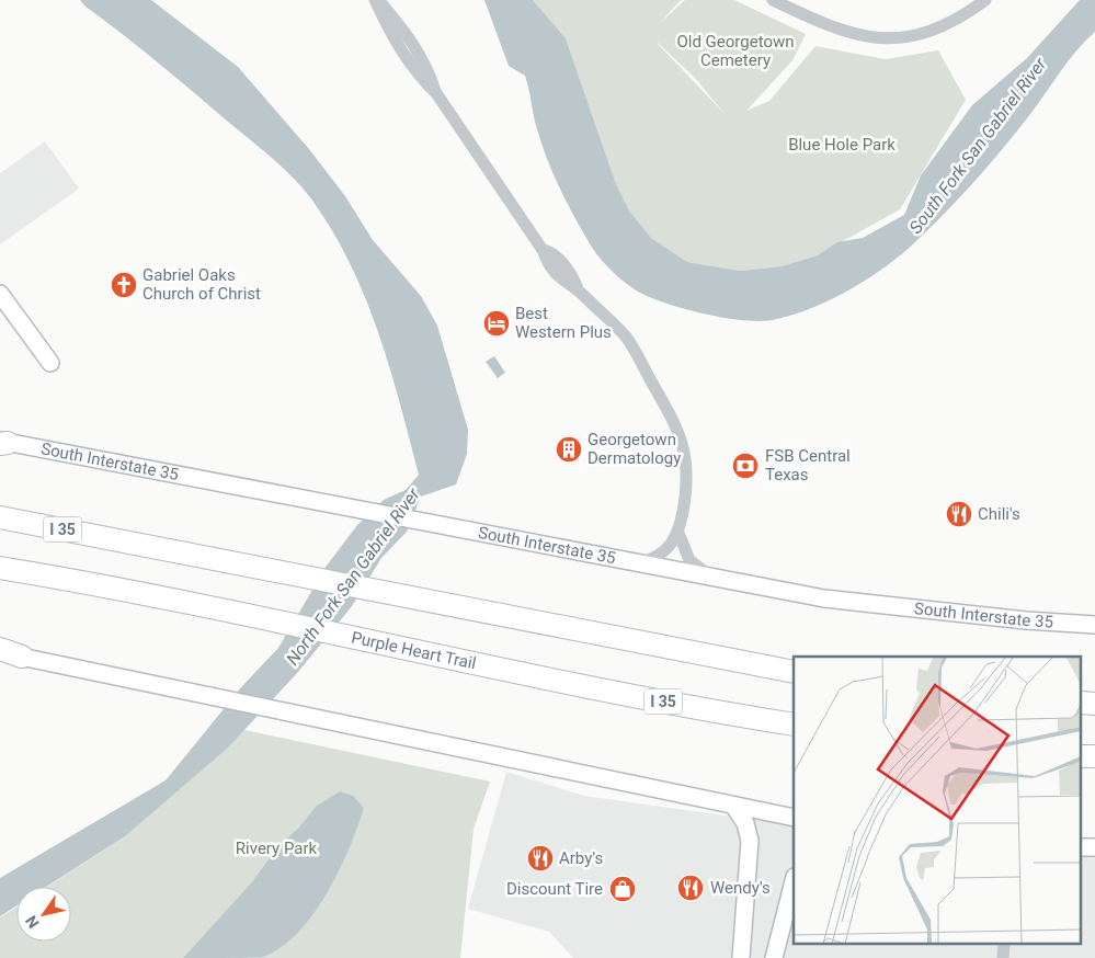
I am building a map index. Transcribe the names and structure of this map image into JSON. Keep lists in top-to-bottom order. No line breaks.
{"streets":{"highway":["I 35","Purple Heart Trail"],"main road":["South Interstate 35"]},"water":["South Fork San Gabriel River","North Fork San Gabriel River"],"parks":["Old Georgetown Cemetery","Blue Hole Park","Rivery Park"],"places":{"church":["Gabriel Oaks Church of Christ"],"hotel":["Best Western Plus"],"building":["Georgetown Dermatology"],"bank":["FSB Central Texas"],"restaurant":["Chili's","Arby's","Wendy's"],"shop":["Discount Tire"]},"north":"bottom left"}
